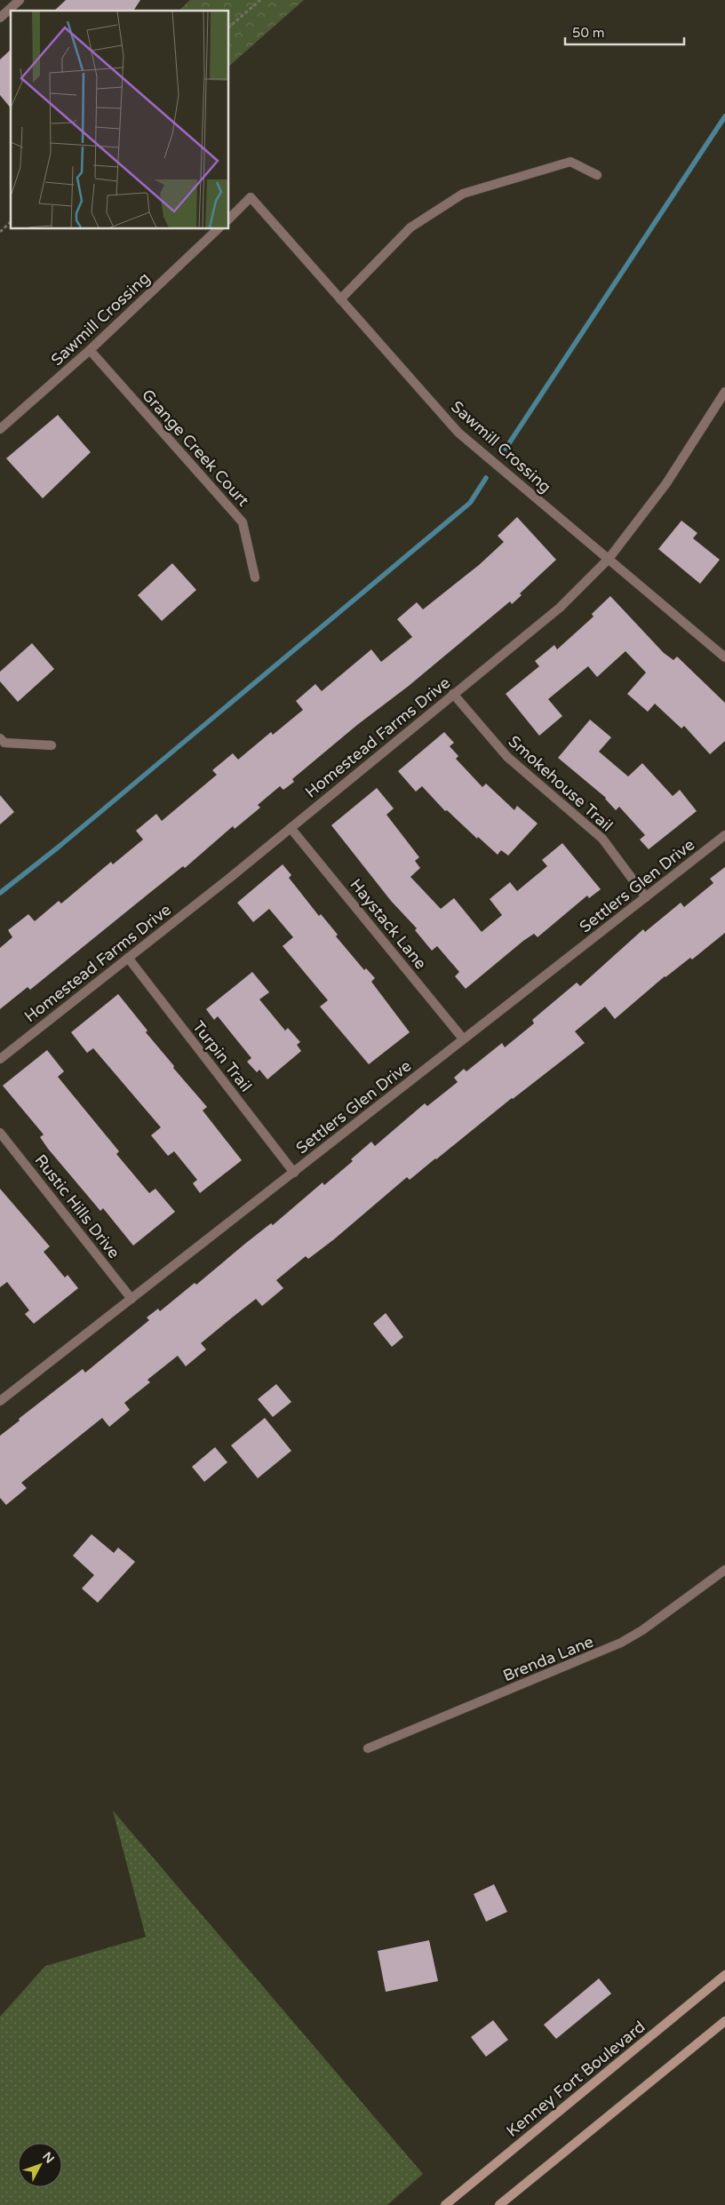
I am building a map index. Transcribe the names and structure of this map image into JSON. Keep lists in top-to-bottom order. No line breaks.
{"streets":{"main road":["Kenney Fort Boulevard"],"street":["Sawmill Crossing","Grange Creek Court","Homestead Farms Drive","Smokehouse Trail","Settlers Glen Drive","Haystack Lane","Turpin Trail","Rustic Hills Drive","Brenda Lane"]},"crossings":[["Sawmill Crossing","Grange Creek Court"],["Sawmill Crossing","Homestead Farms Drive"],["Homestead Farms Drive","Smokehouse Trail"],["Homestead Farms Drive","Haystack Lane"],["Homestead Farms Drive","Turpin Trail"],["Smokehouse Trail","Settlers Glen Drive"],["Settlers Glen Drive","Haystack Lane"],["Settlers Glen Drive","Turpin Trail"],["Settlers Glen Drive","Rustic Hills Drive"]],"scale_bar":"50 m","north":"top right"}
